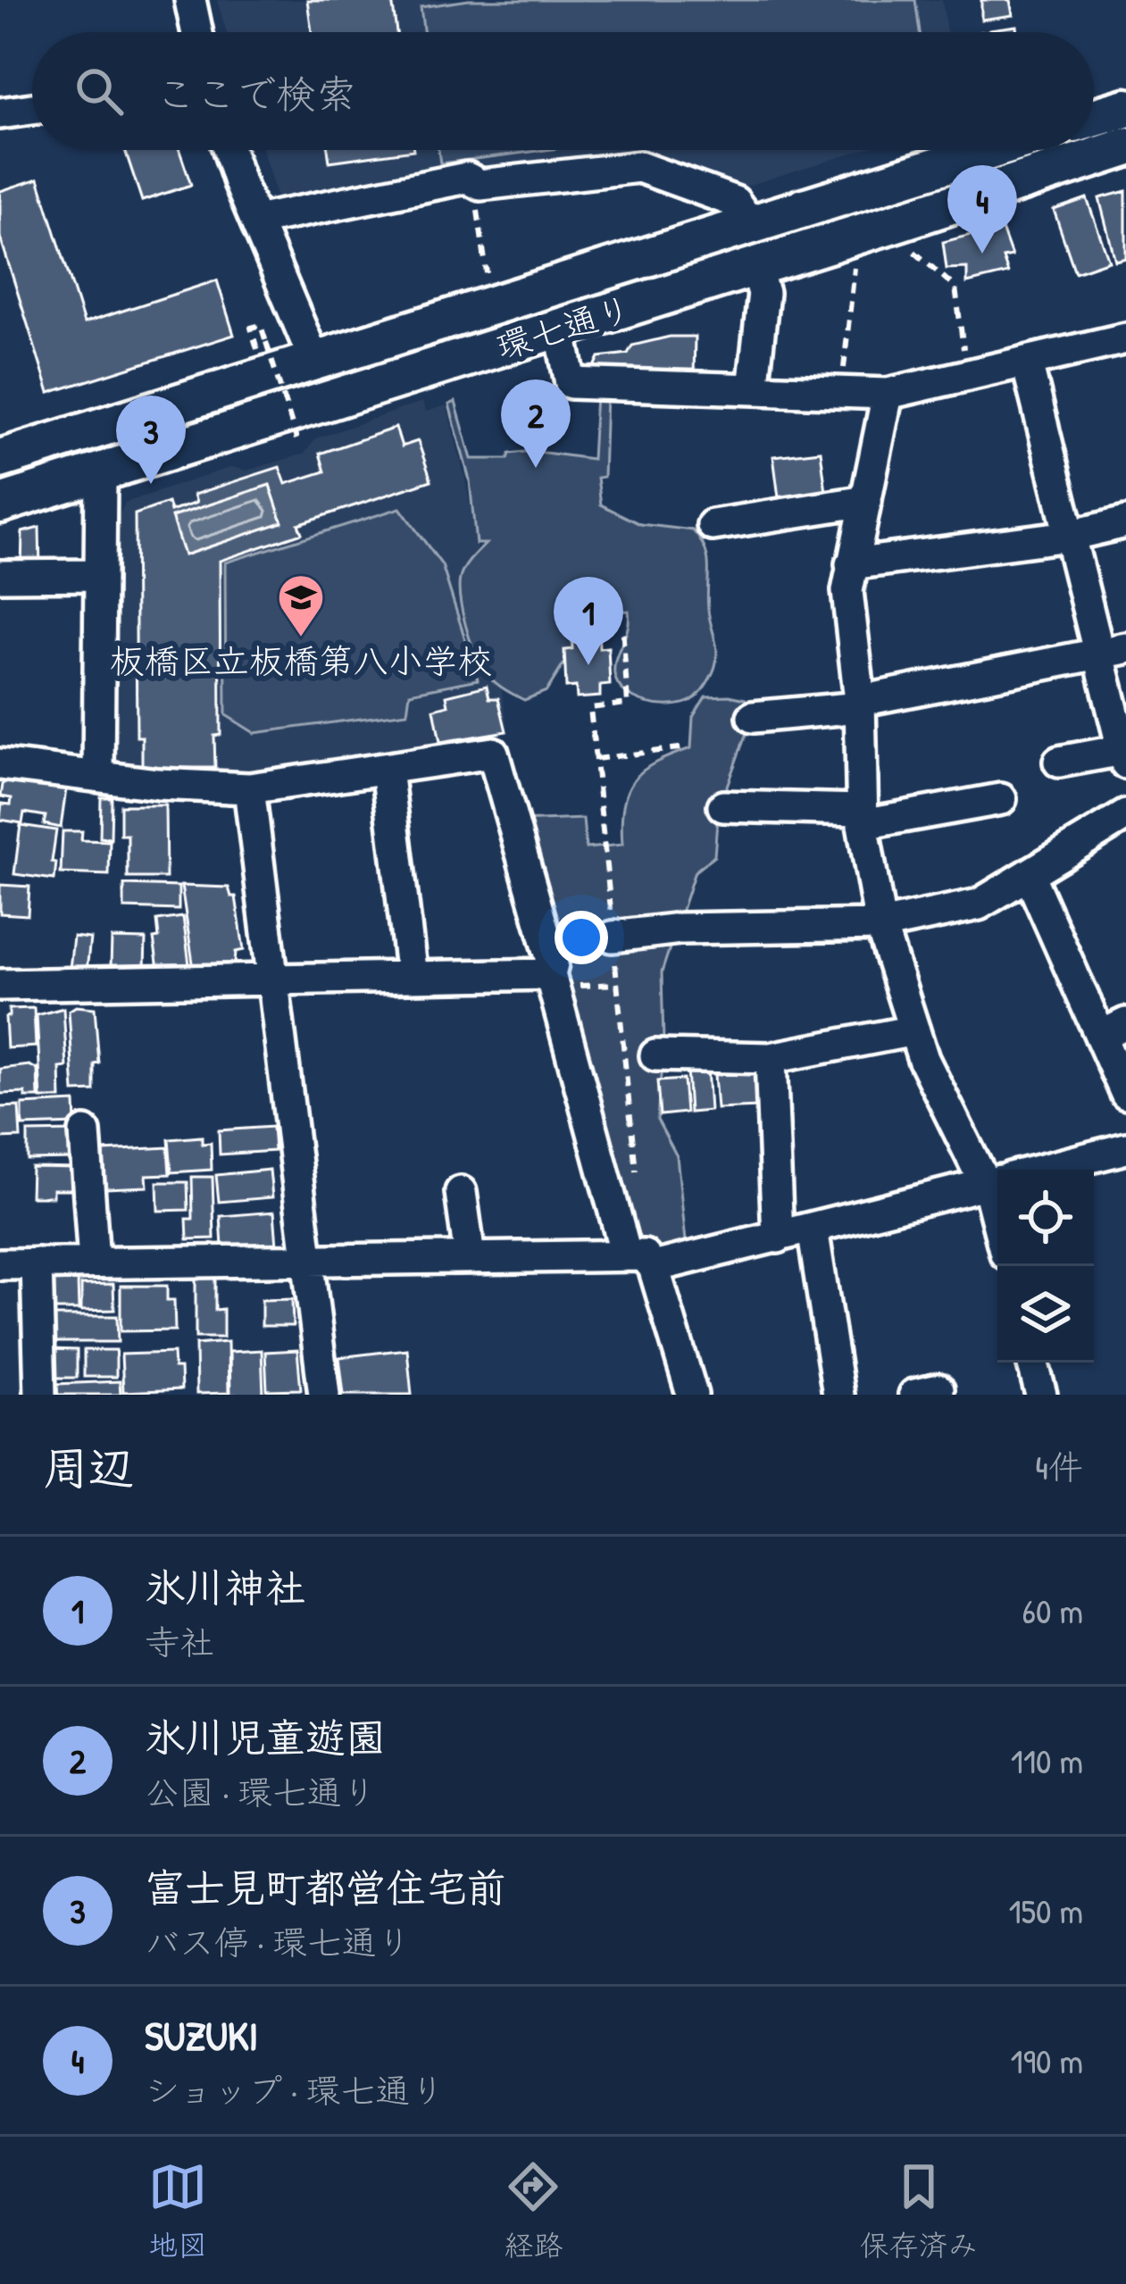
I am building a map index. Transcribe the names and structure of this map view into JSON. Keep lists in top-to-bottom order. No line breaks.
{"streets":{"main road":["環七通り"]},"places":{"school or university":["板橋区立板橋第八小学校"]},"page":{"search":"ここで検索","pins":["4","2","3","1"],"heading":["周辺","4件"],"list":[{"mark":"1","name":"氷川神社","note":"寺社","value":"60 m"},{"mark":"2","name":"氷川児童遊園","note":"公園 · 環七通り","value":"110 m"},{"mark":"3","name":"富士見町都営住宅前","note":"バス停 · 環七通り","value":"150 m"},{"mark":"4","name":"SUZUKI","note":"ショップ · 環七通り","value":"190 m"}],"nav":["地図","経路","保存済み"]}}
